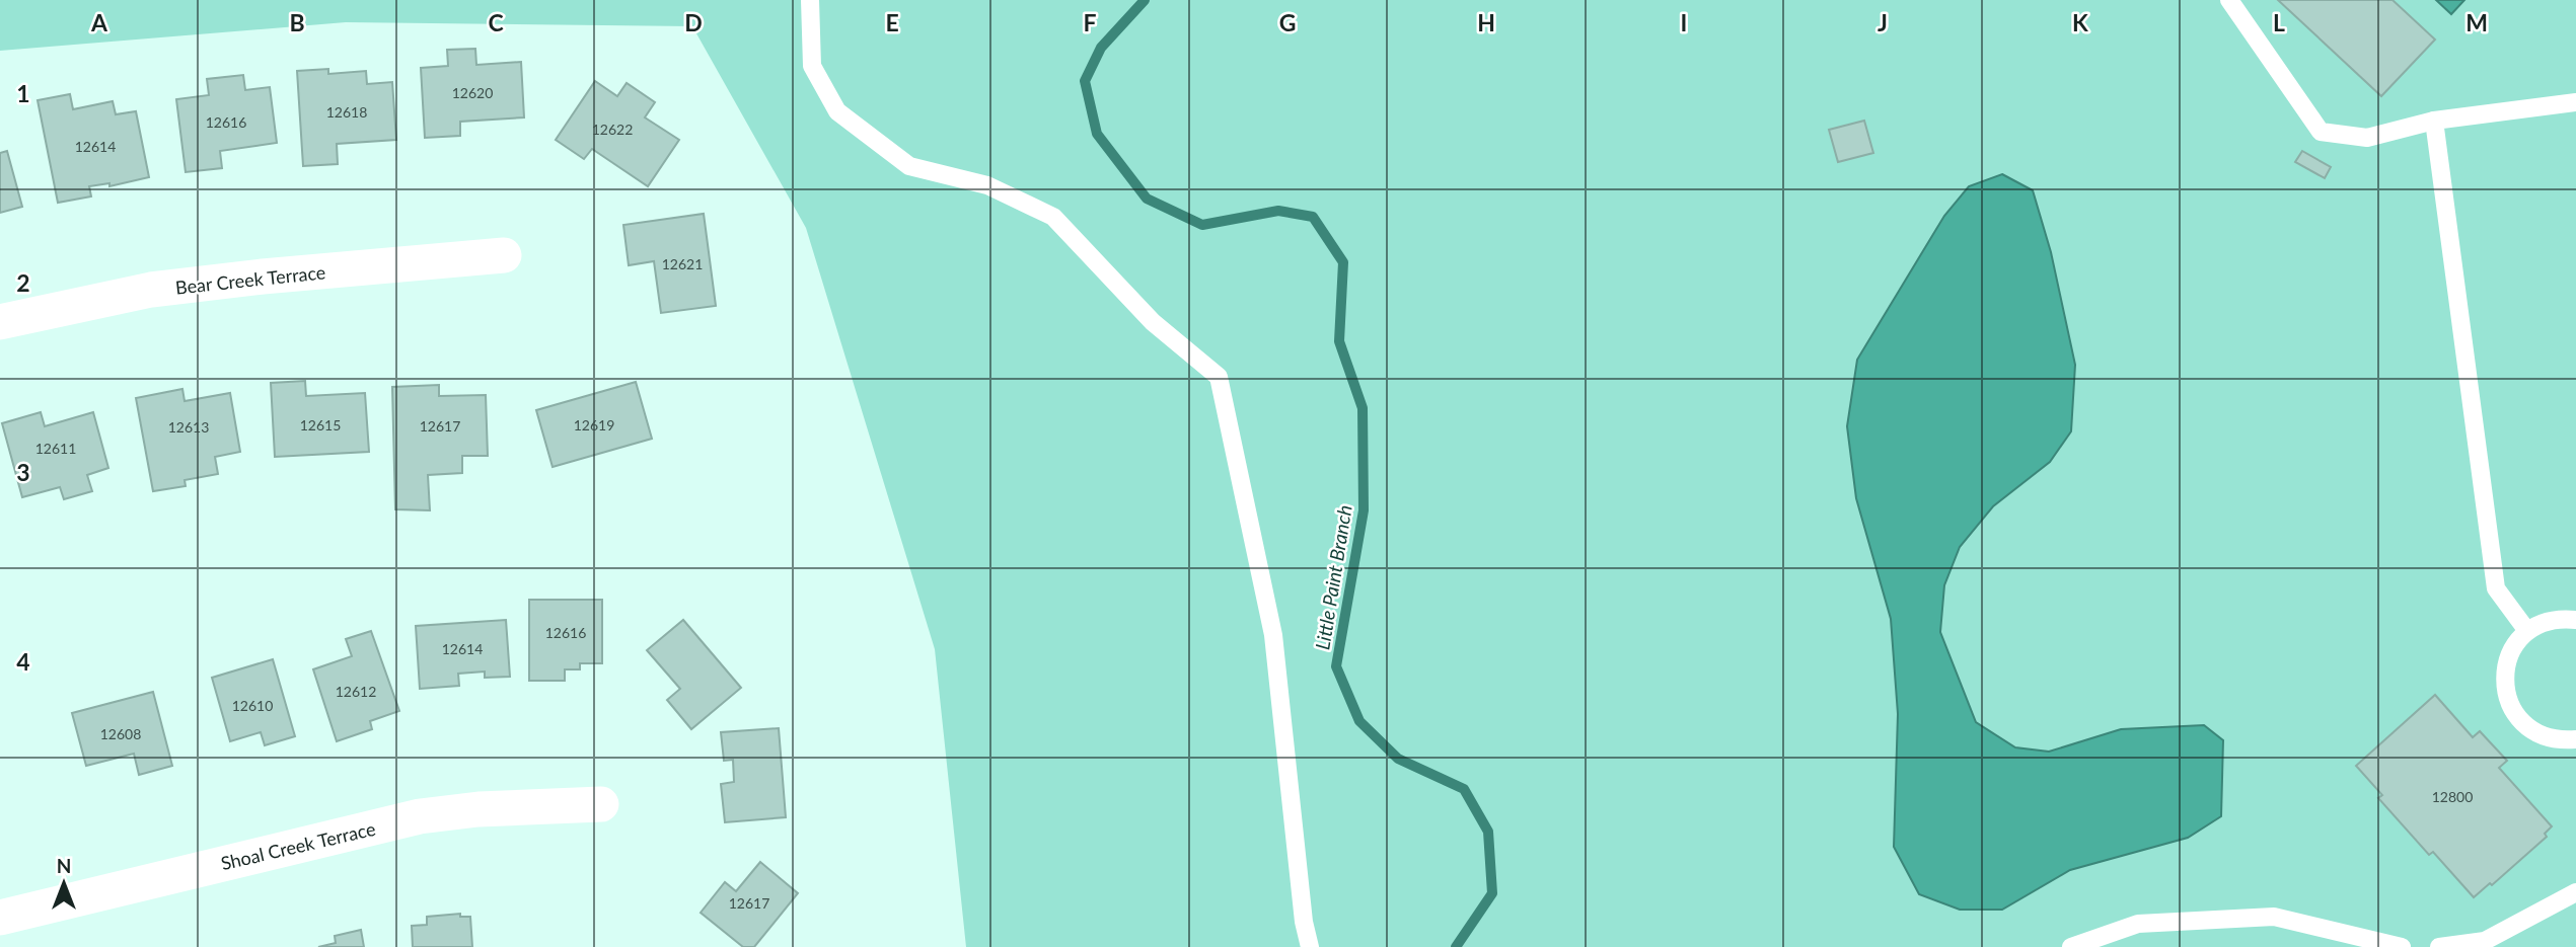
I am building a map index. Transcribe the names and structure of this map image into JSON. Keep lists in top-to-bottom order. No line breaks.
{"streets":{"street":["Bear Creek Terrace","Shoal Creek Terrace"]},"water":["Little Paint Branch"],"house_numbers":["12620","12618","12616","12622","12614","12621","12615","12619","12617","12613","12611","12616","12614","12612","12610","12608","12800","12617"],"north":"top","grid":{"columns":["A","B","C","D","E","F","G","H","I","J","K","L","M"],"rows":["1","2","3","4"]}}
